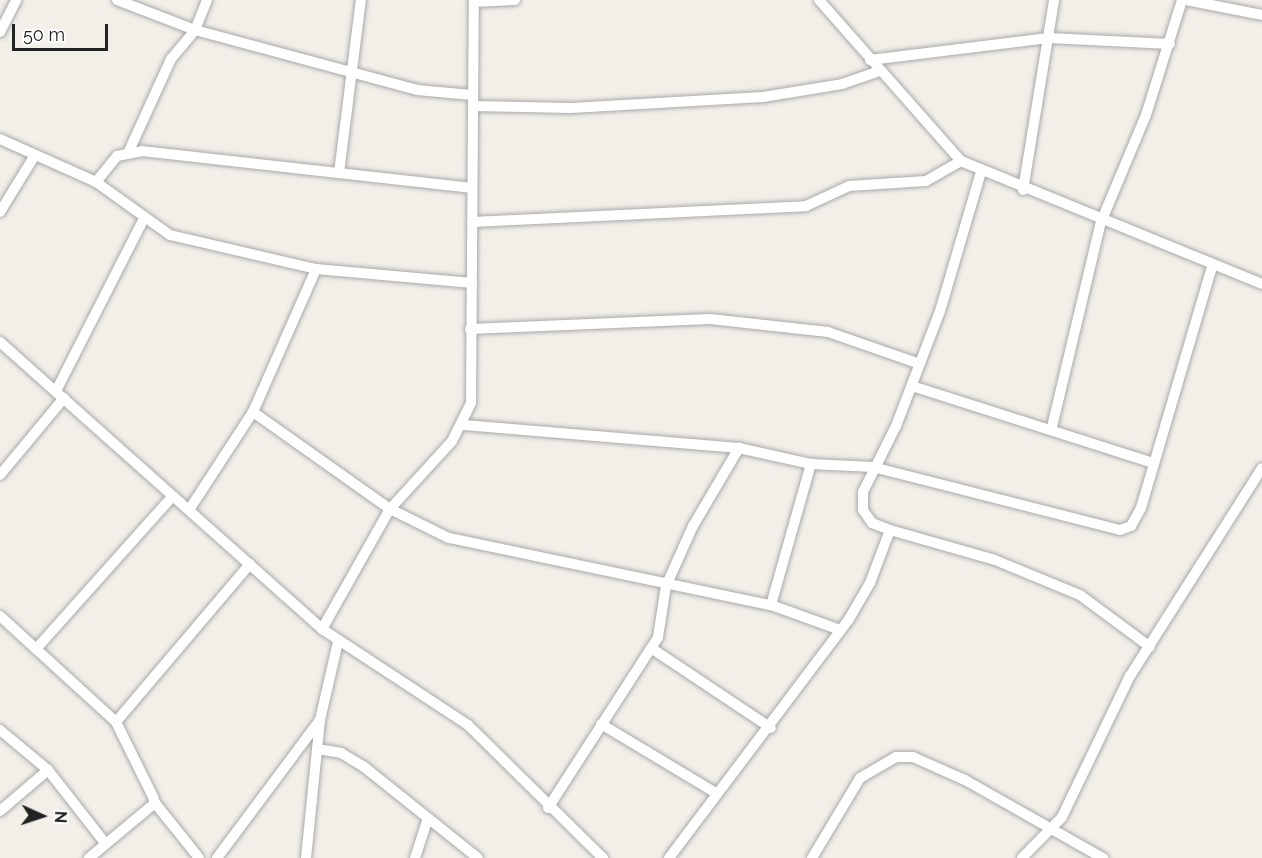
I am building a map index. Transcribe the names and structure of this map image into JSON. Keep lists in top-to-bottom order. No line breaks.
{"scale_bar":"50 m","north":"right"}
